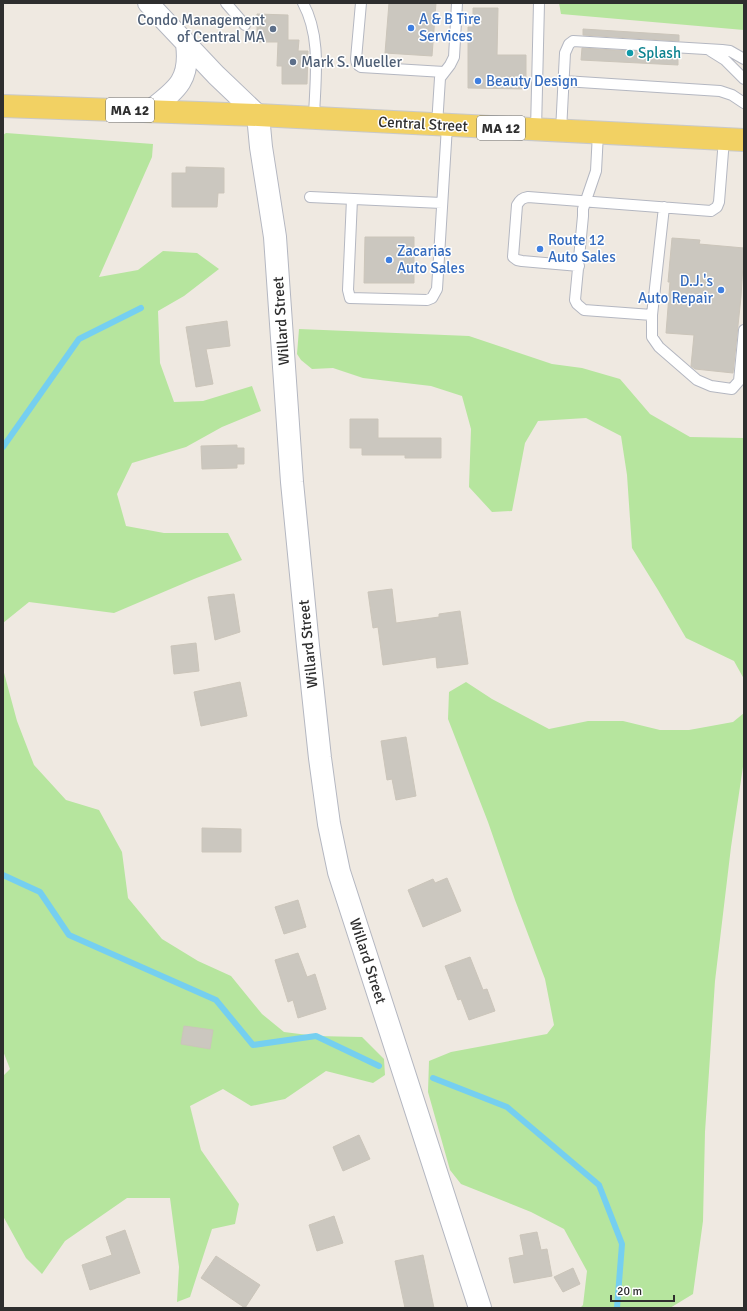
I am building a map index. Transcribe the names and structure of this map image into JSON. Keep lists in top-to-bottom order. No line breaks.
{"streets":{"main road":["MA 12","Central Street"],"street":["Willard Street"]},"crossings":[["Central Street","Willard Street"]],"places":["A & B Tire Services","Condo Management of Central MA","Splash","Mark S. Mueller","Beauty Design","Route 12 Auto Sales","Zacarias Auto Sales","D.J.'s Auto Repair"],"scale_bar":"20 m"}
